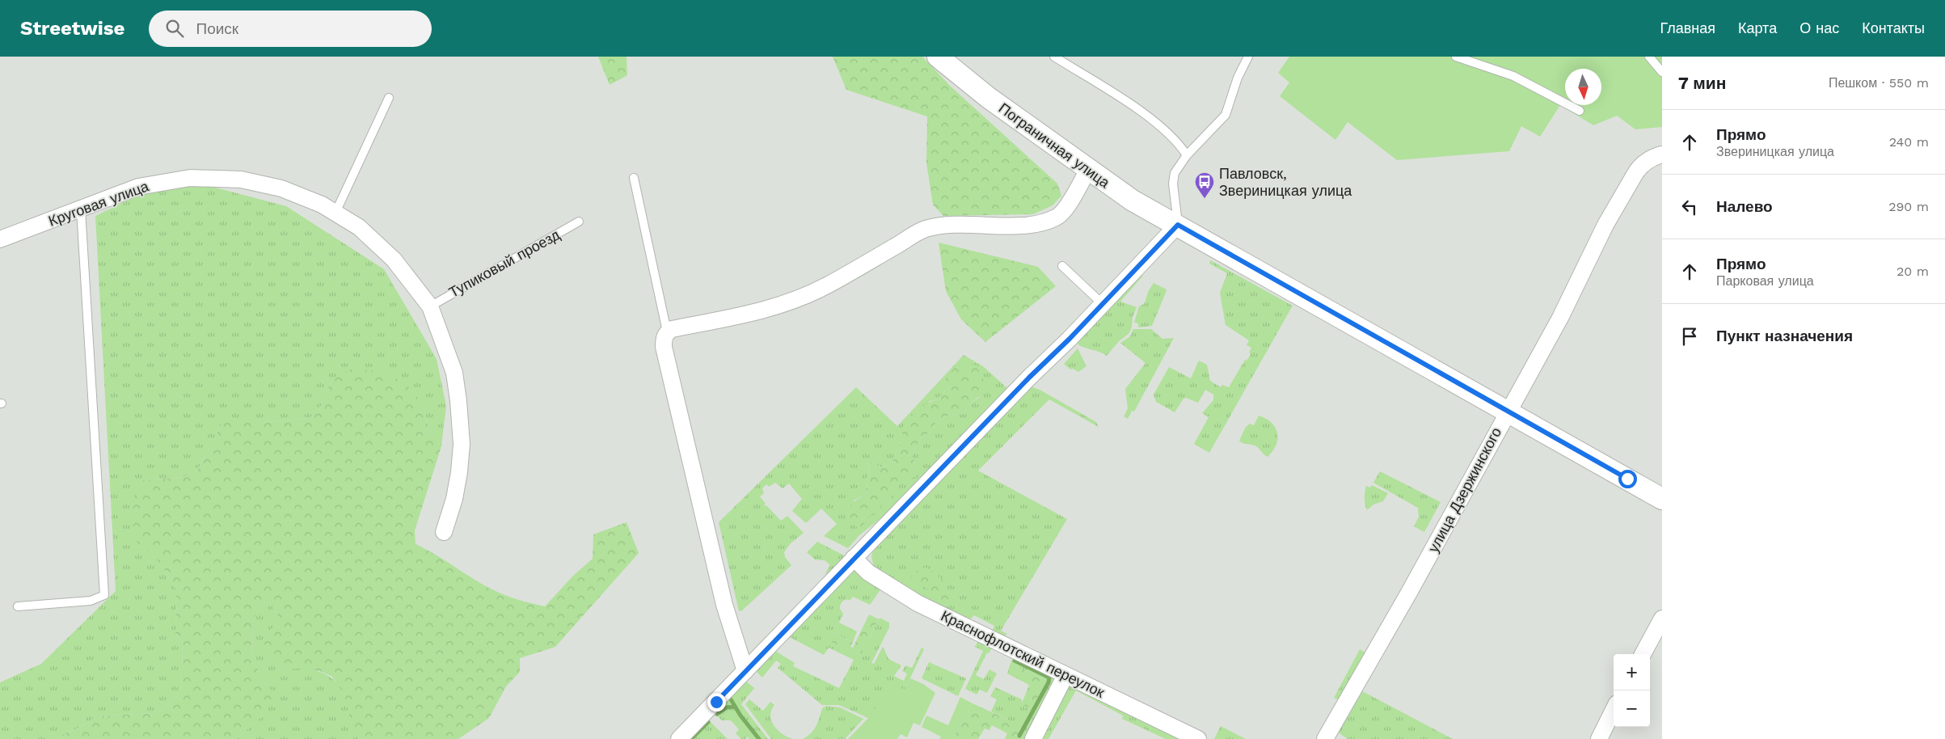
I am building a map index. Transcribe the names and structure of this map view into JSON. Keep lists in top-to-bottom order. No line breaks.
{"streets":{"street":["Пограничная улица","Круговая улица","улица Дзержинского","Краснофлотский переулок"],"lane":["Тупиковый проезд"]},"crossings":[["Пограничная улица","улица Дзержинского"],["Круговая улица","Тупиковый проезд"]],"places":{"bus stop":["Павловск, Звериницкая улица"]},"north":"bottom","page":{"header":"Streetwise","search":"Поиск","nav":["Главная","Карта","О нас","Контакты"],"heading":["7 мин","Пешком · 550 m"],"list":[["Прямо","Звериницкая улица","240 m"],["Налево","290 m"],["Прямо","Парковая улица","20 m"],"Пункт назначения"],"map_buttons":["+","−"]}}
